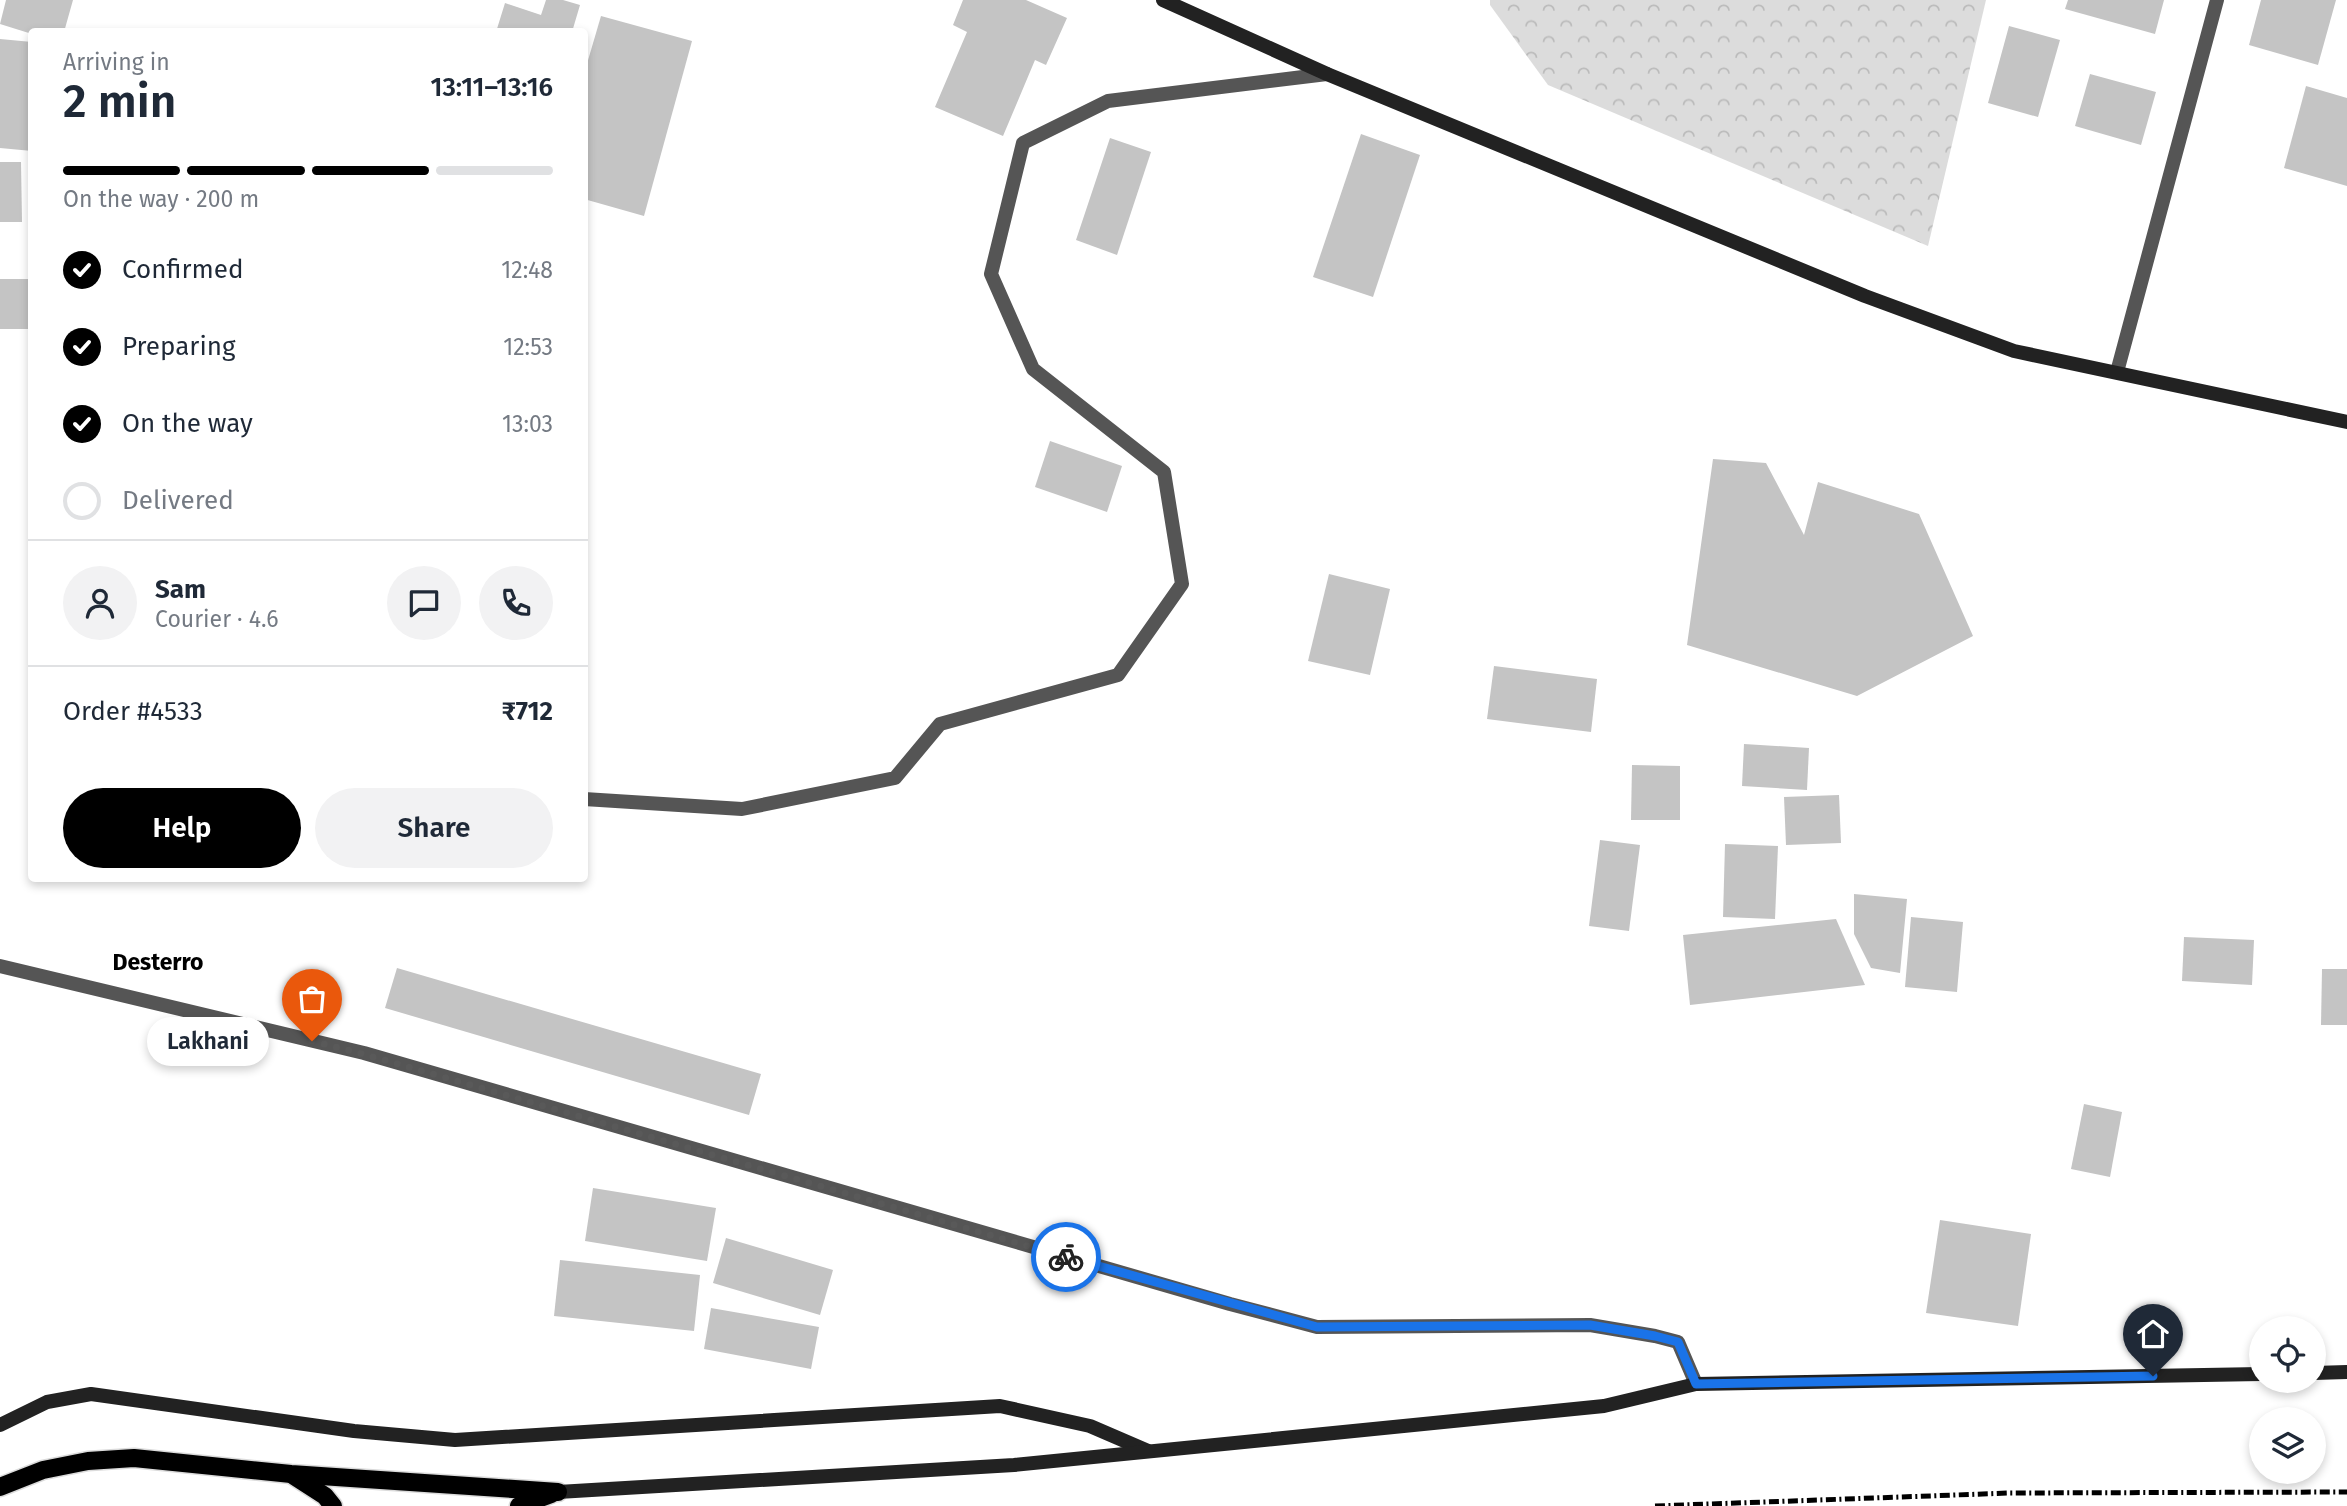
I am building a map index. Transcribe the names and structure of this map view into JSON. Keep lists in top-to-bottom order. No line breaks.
{"districts":["Desterro"],"places":["Lakhani"],"page":{"heading":["2 min","Arriving in","13:11–13:16"],"panel":["Sam","Courier · 4.6","Order #4533","₹712"],"bar":"On the way · 200 m","list":[["Confirmed","12:48"],["Preparing","12:53"],["On the way","13:03"],"Delivered"],"buttons":["Help","Share"],"bubble":"Lakhani"}}
